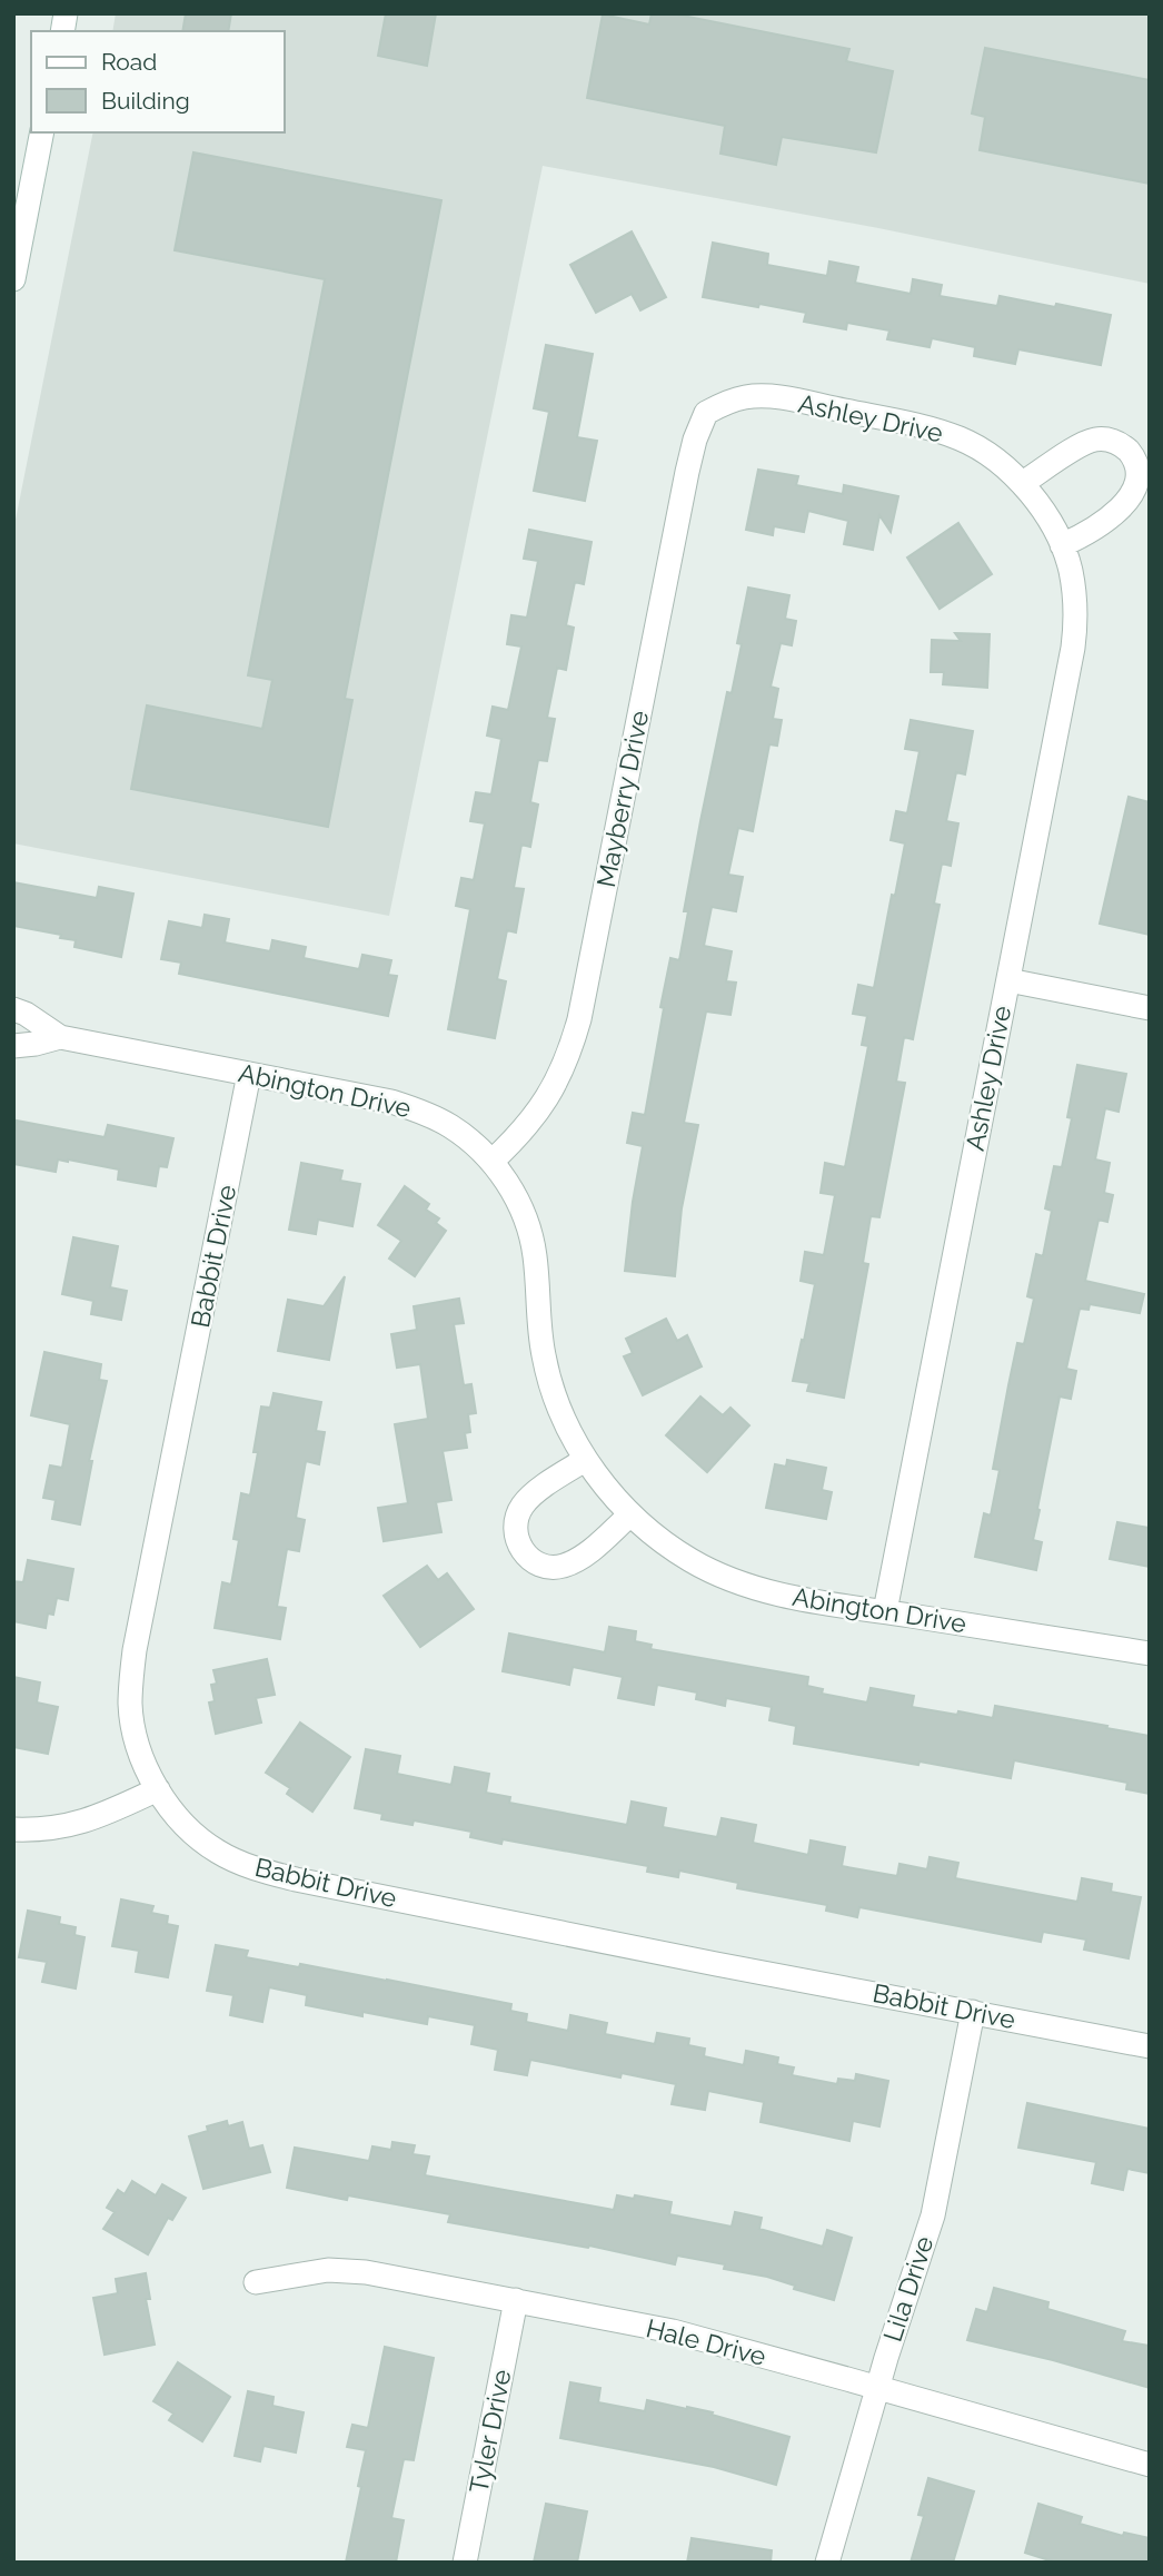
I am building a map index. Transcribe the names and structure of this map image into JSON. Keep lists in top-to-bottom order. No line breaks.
{"streets":{"street":["Ashley Drive","Mayberry Drive","Abington Drive","Babbit Drive","Lila Drive","Hale Drive","Tyler Drive"]},"crossings":[["Ashley Drive","Mayberry Drive"],["Ashley Drive","Abington Drive"],["Mayberry Drive","Abington Drive"],["Abington Drive","Babbit Drive"],["Babbit Drive","Lila Drive"],["Lila Drive","Hale Drive"],["Hale Drive","Tyler Drive"]],"legend":["Road","Building"]}
